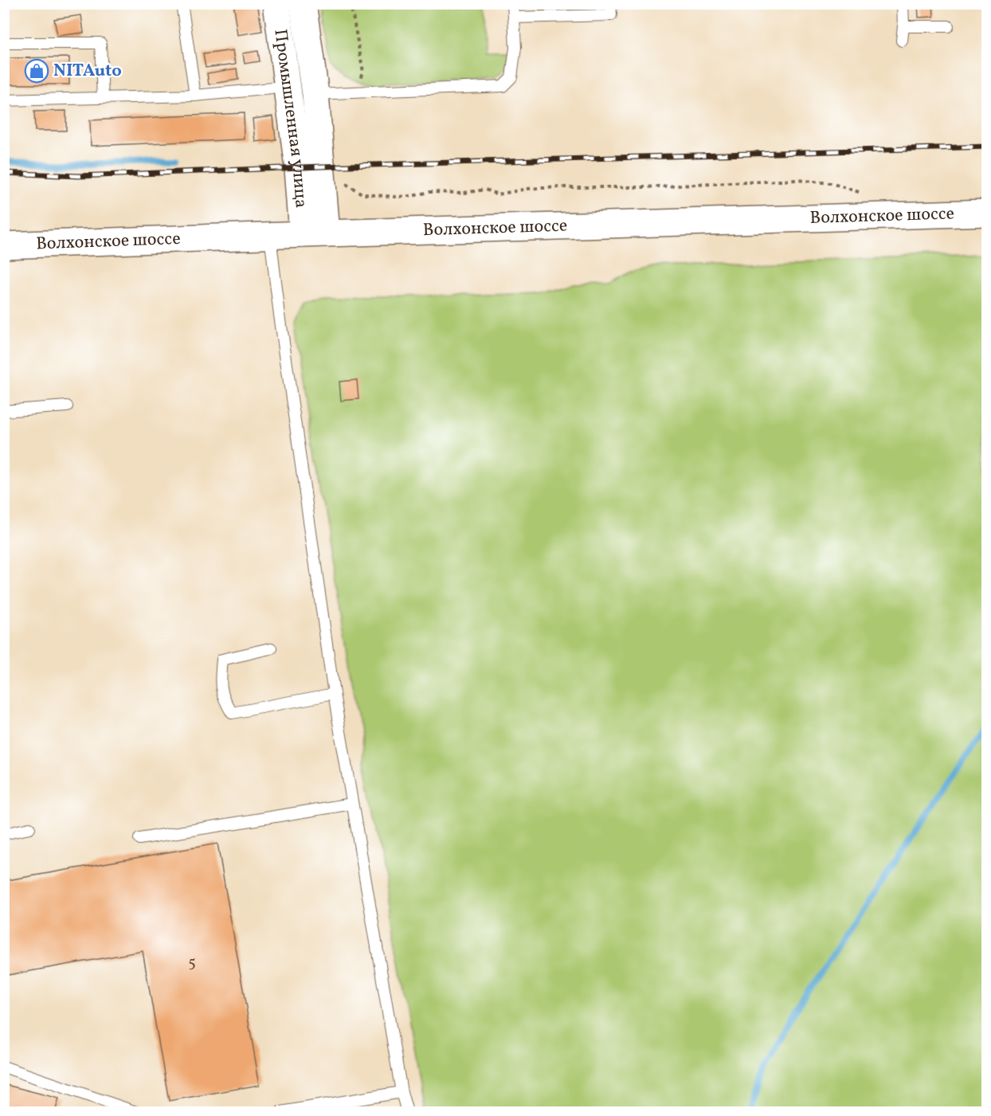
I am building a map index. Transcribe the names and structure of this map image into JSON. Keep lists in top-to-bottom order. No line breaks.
{"streets":{"main road":["Промышленная улица","Волхонское шоссе"]},"crossings":[["Промышленная улица","Волхонское шоссе"]],"places":{"shop":["NITAuto"]},"house_numbers":["5"]}
